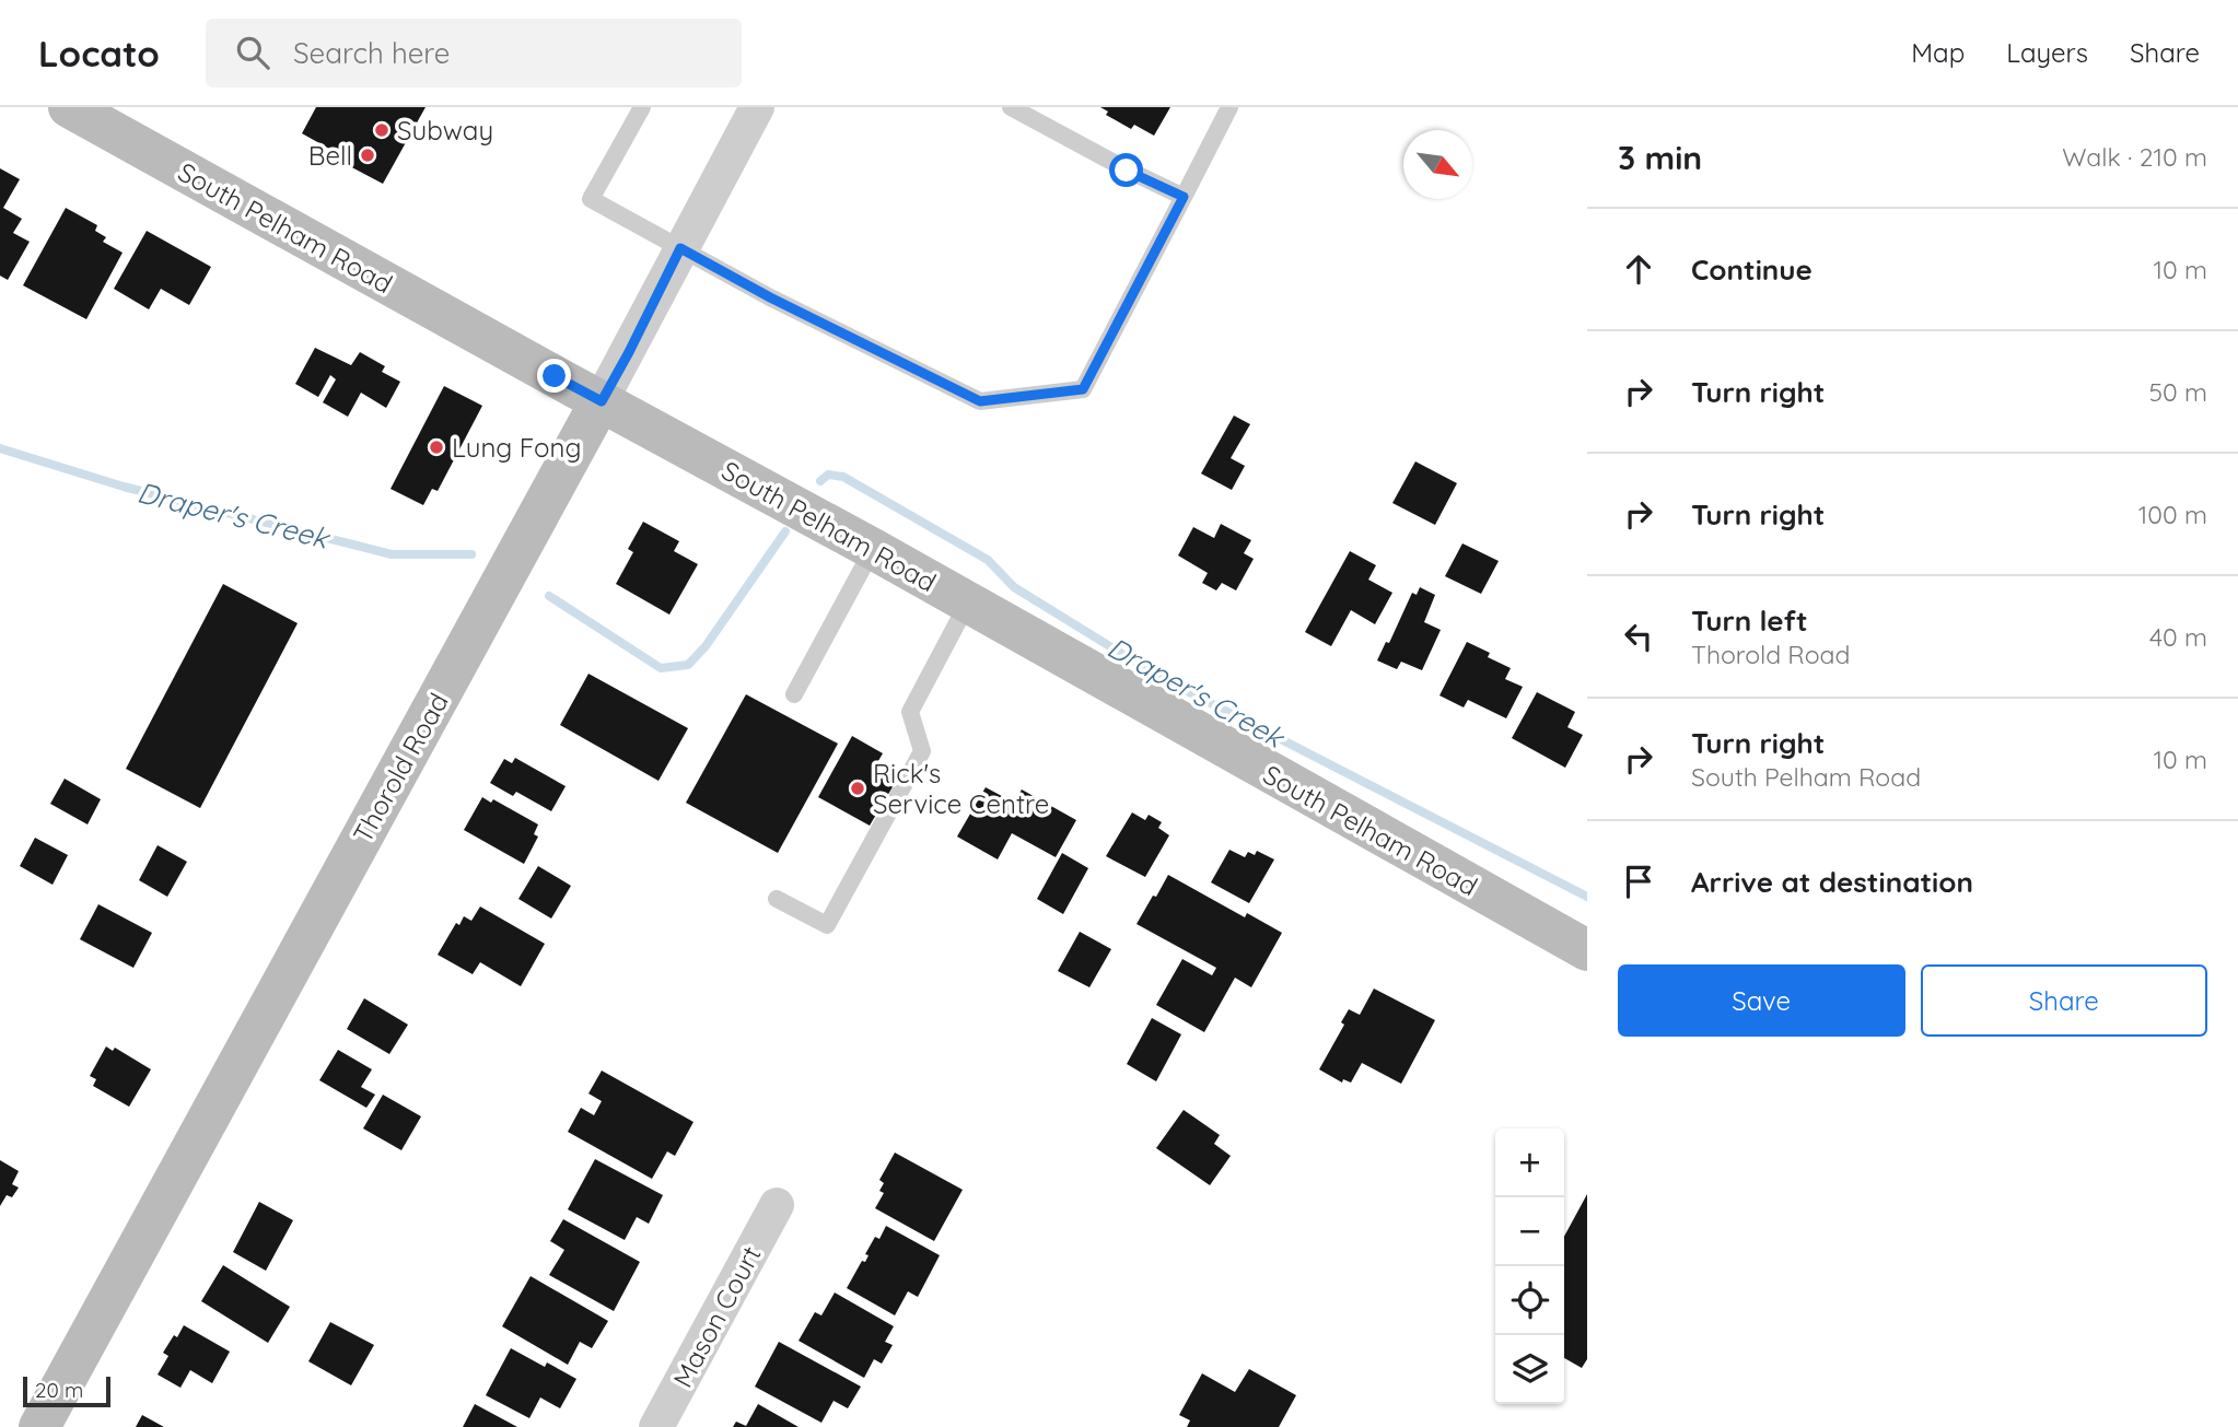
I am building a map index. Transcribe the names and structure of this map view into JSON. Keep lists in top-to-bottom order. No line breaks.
{"streets":{"main road":["South Pelham Road","Thorold Road"],"street":["Mason Court"]},"crossings":[["South Pelham Road","Thorold Road"]],"water":["Draper's Creek"],"places":["Subway","Bell","Lung Fong","Rick's Service Centre"],"scale_bar":"20 m","north":"bottom right","page":{"header":"Locato","search":"Search here","nav":["Map","Layers","Share"],"heading":["3 min","Walk · 210 m"],"list":[["Continue","10 m"],["Turn right","50 m"],["Turn right","100 m"],["Turn left","Thorold Road","40 m"],["Turn right","South Pelham Road","10 m"],"Arrive at destination"],"buttons":["Save","Share"],"map_buttons":["+","−"],"scale":"20 m"}}
